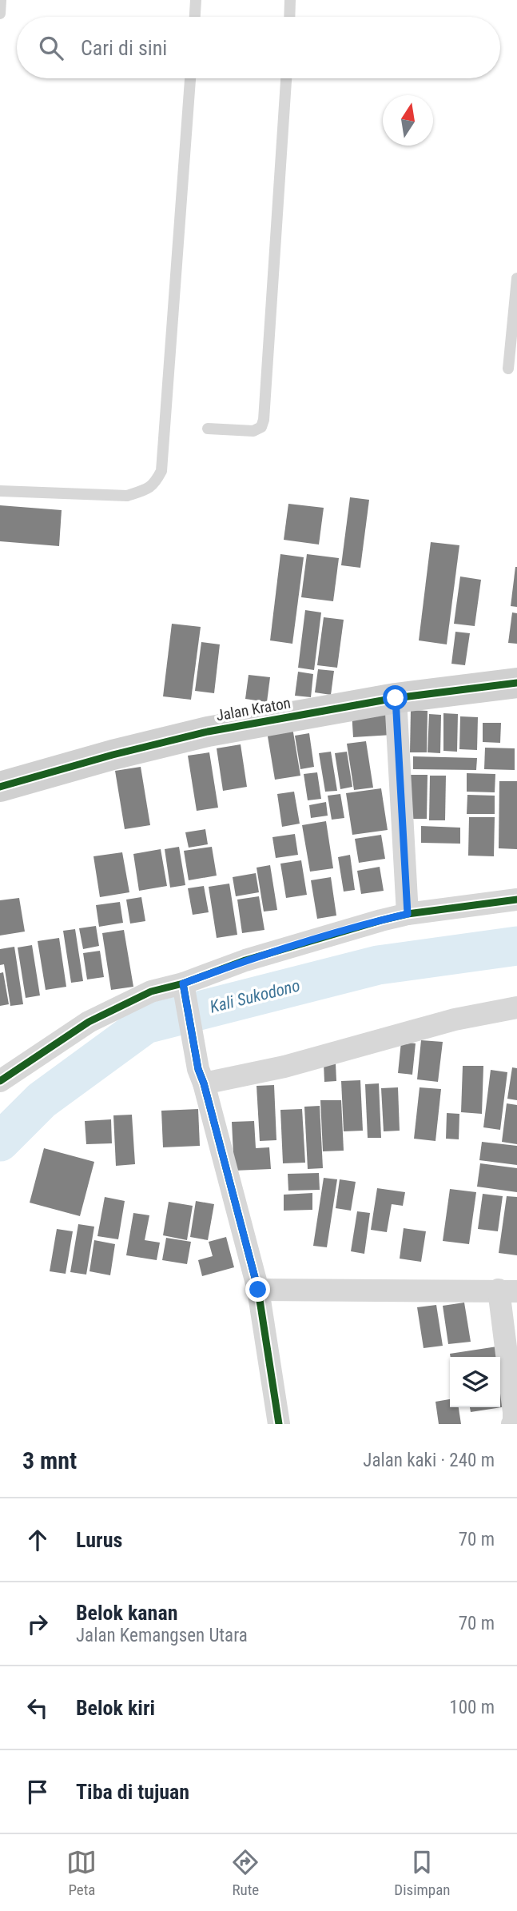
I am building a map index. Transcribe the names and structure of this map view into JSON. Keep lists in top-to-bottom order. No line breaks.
{"streets":{"street":["Jalan Kraton"]},"water":["Kali Sukodono"],"north":"top","page":{"search":"Cari di sini","heading":["3 mnt","Jalan kaki · 240 m"],"list":[["Lurus","70 m"],["Belok kanan","Jalan Kemangsen Utara","70 m"],["Belok kiri","100 m"],"Tiba di tujuan"],"nav":["Peta","Rute","Disimpan"]}}
